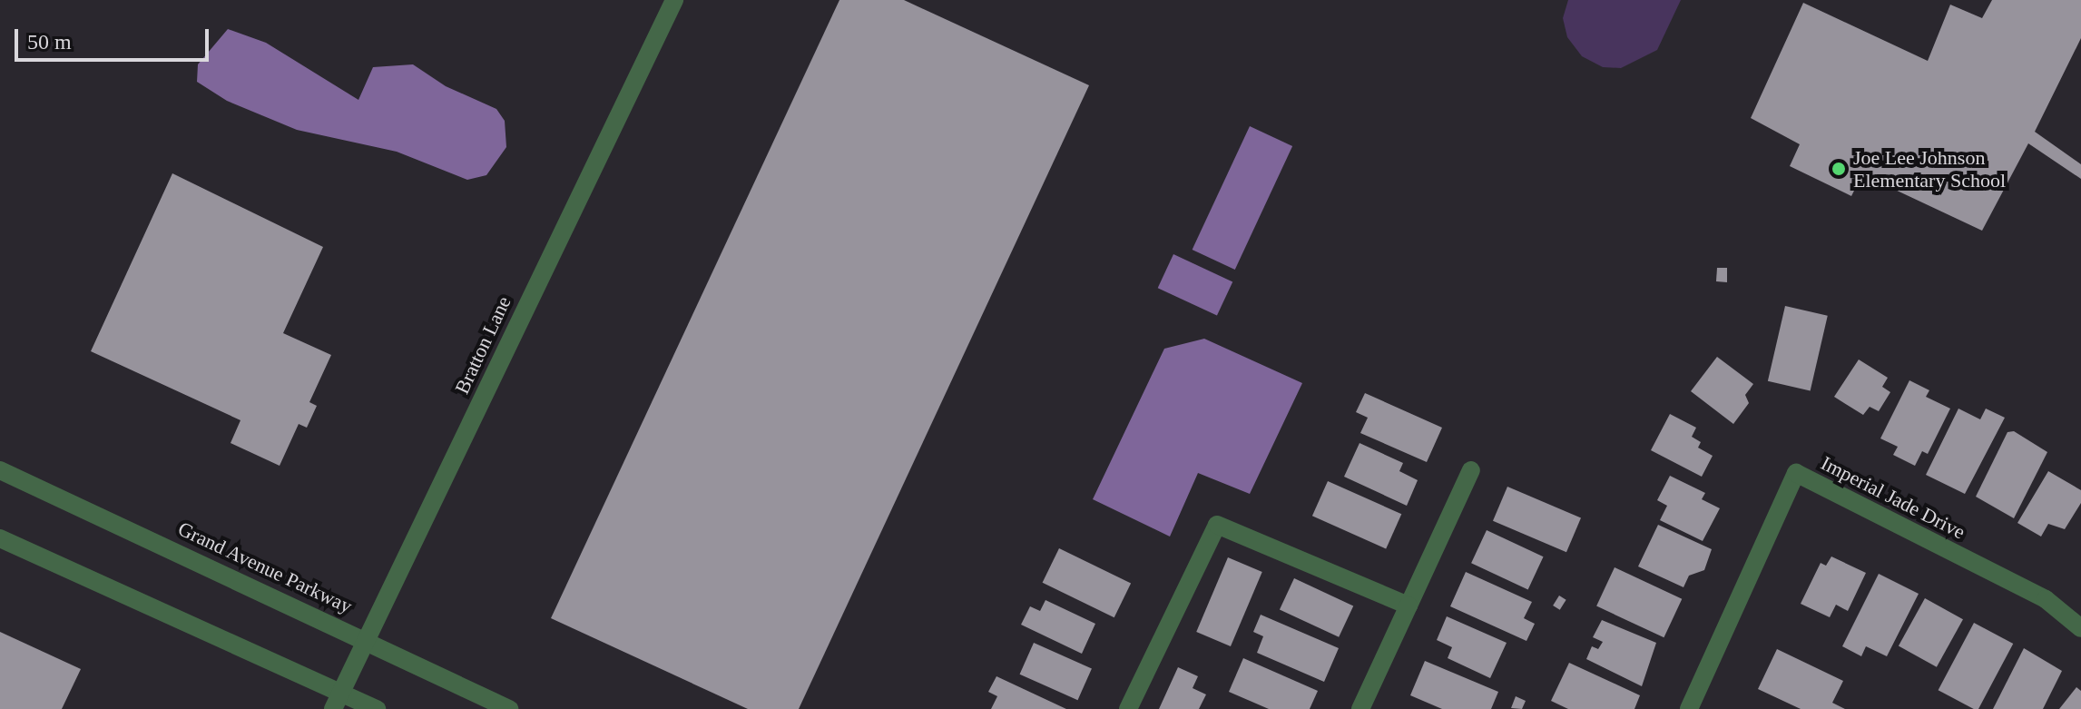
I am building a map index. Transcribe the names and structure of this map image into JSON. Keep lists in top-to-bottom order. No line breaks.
{"streets":{"street":["Bratton Lane","Imperial Jade Drive","Grand Avenue Parkway"]},"crossings":[["Bratton Lane","Grand Avenue Parkway"]],"places":["Joe Lee Johnson Elementary School"],"scale_bar":"50 m"}
